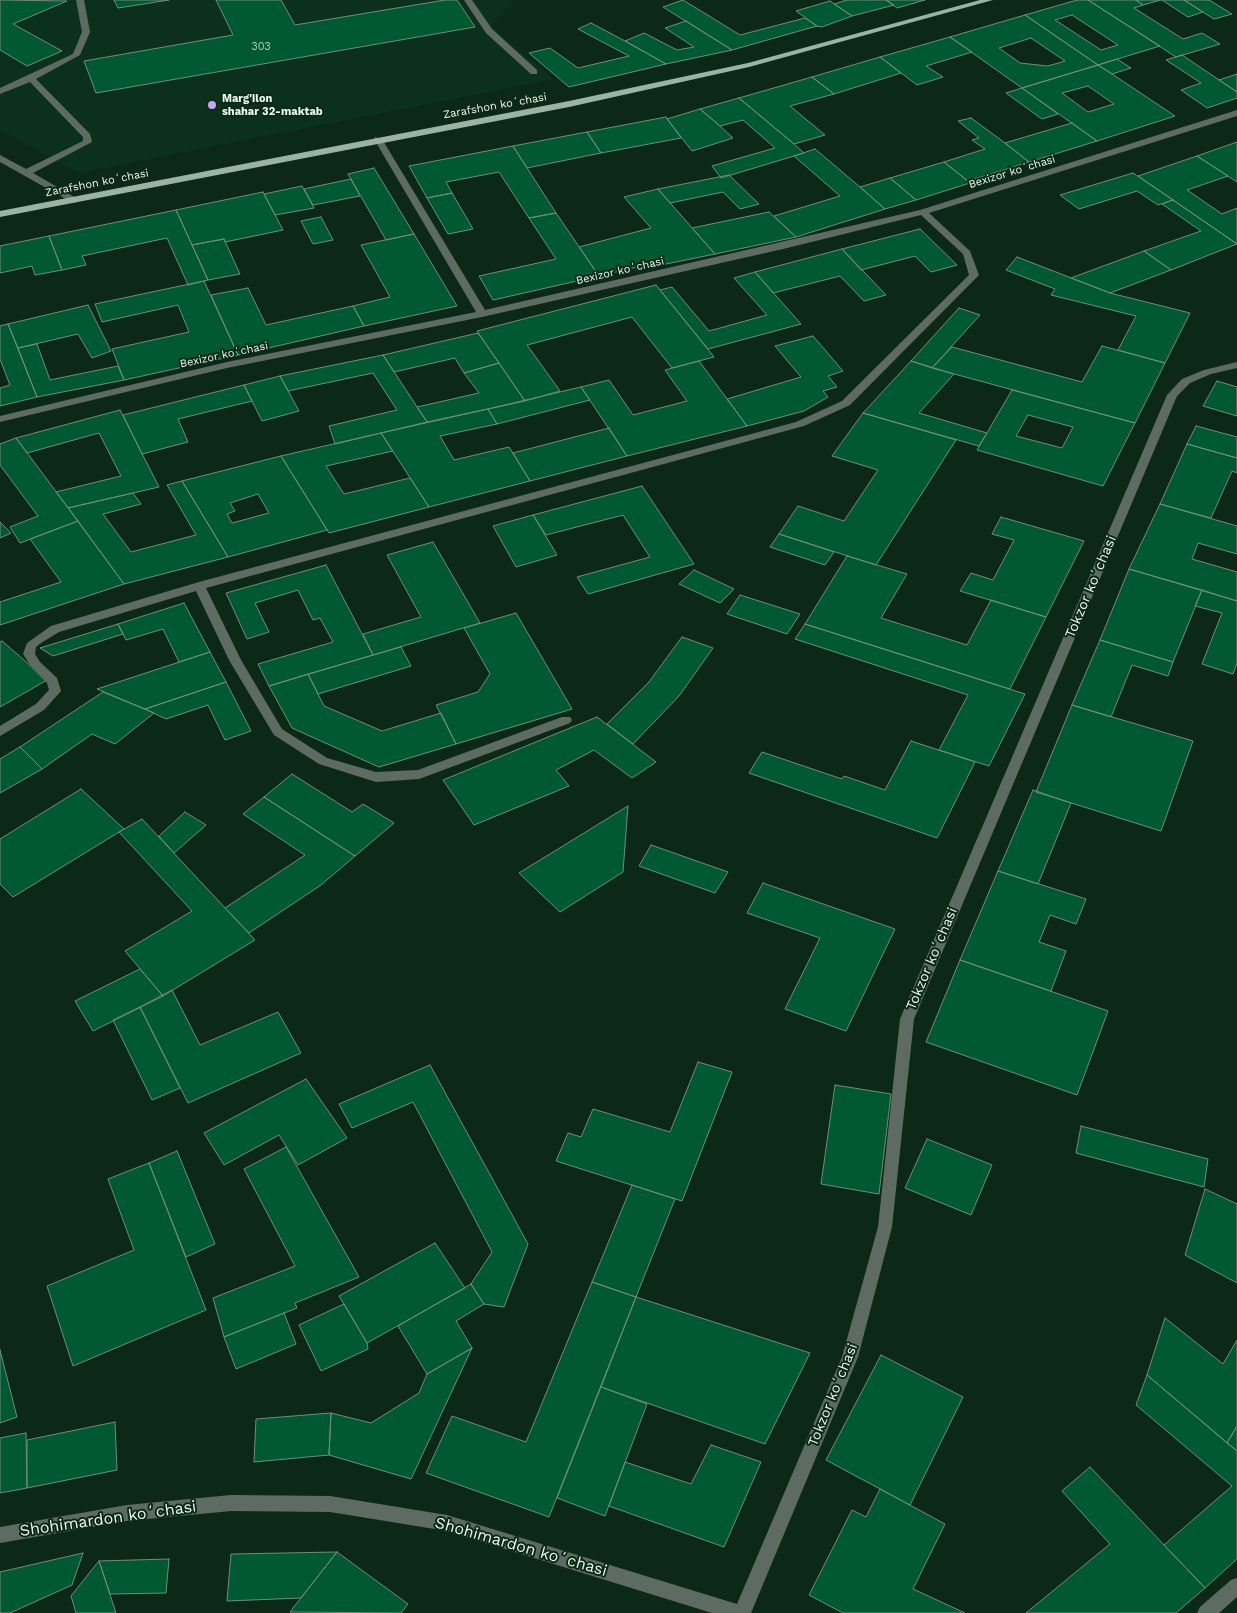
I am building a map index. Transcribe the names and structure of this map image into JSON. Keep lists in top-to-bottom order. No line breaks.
{"streets":{"main road":["Zarafshon koʻchasi"],"street":["Bexizor koʻchasi","Tokzor koʻchasi","Shohimardon koʻchasi"]},"crossings":[["Tokzor koʻchasi","Shohimardon koʻchasi"]],"places":["Marg'ilon shahar 32-maktab"],"house_numbers":["303"]}
